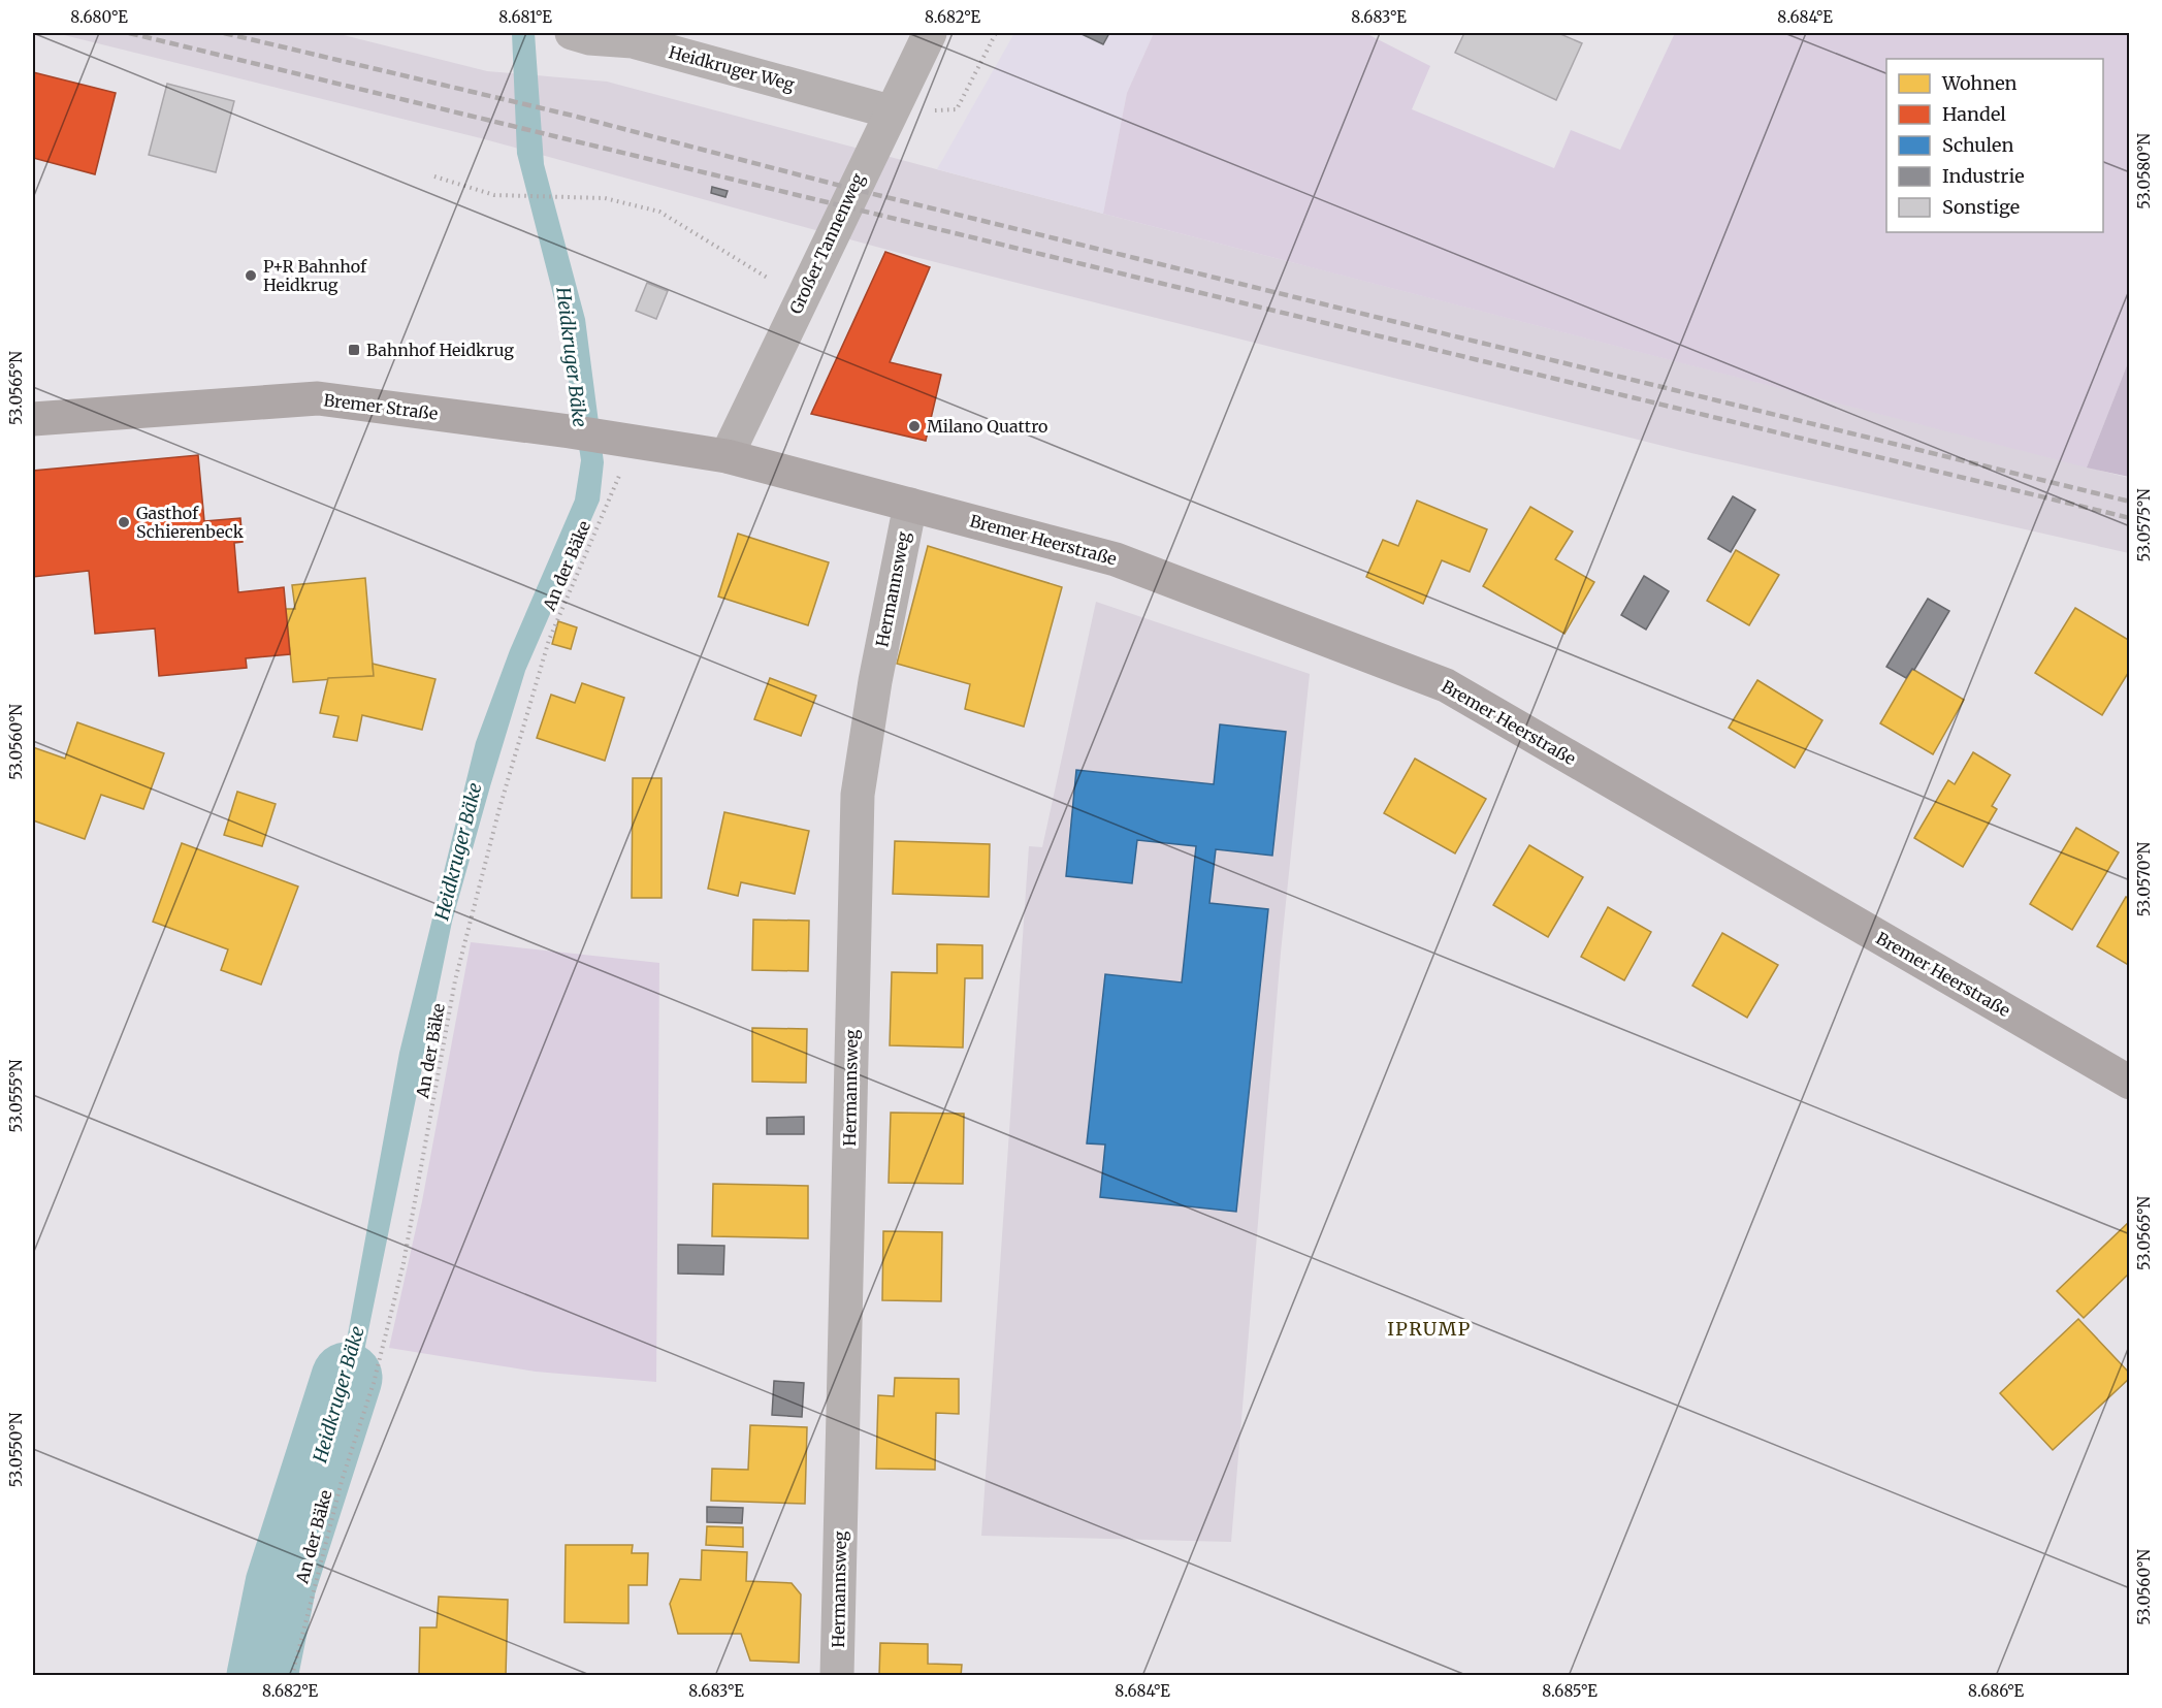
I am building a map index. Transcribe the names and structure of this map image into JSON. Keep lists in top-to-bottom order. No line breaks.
{"streets":{"main road":["Bremer Straße","Bremer Heerstraße"],"street":["Heidkruger Weg","Großer Tannenweg","Hermannsweg"],"path":["An der Bäke"]},"crossings":[["Heidkruger Weg","Großer Tannenweg"],["Großer Tannenweg","Bremer Straße"],["Großer Tannenweg","Bremer Heerstraße"],["Bremer Straße","Bremer Heerstraße"],["Bremer Straße","An der Bäke"],["Bremer Heerstraße","Hermannsweg"]],"districts":["IPRUMP"],"water":["Heidkruger Bäke"],"places":{"other":["P+R Bahnhof Heidkrug","Milano Quattro","Gasthof Schierenbeck"],"transit":["Bahnhof Heidkrug"]},"legend":["Wohnen","Handel","Schulen","Industrie","Sonstige"],"coordinates":["8.680°E","8.681°E","8.682°E","8.683°E","8.684°E","53.0580°N","53.0565°N","53.0575°N","53.0560°N","53.0570°N","53.0555°N","53.0550°N","8.685°E","8.686°E"]}
